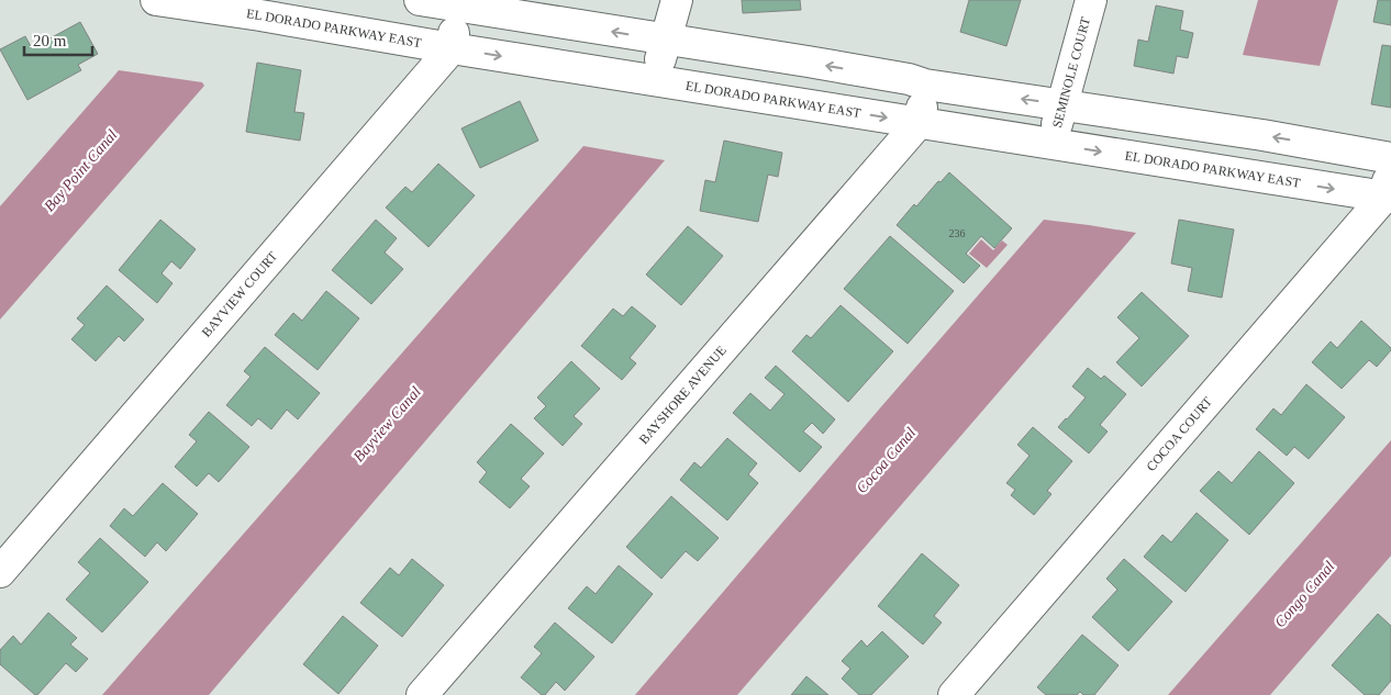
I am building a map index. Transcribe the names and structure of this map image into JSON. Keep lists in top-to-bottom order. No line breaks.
{"streets":{"street":["EL DORADO PARKWAY EAST","SEMINOLE COURT","BAYVIEW COURT","BAYSHORE AVENUE","COCOA COURT"]},"crossings":[["EL DORADO PARKWAY EAST","SEMINOLE COURT"],["EL DORADO PARKWAY EAST","BAYVIEW COURT"],["EL DORADO PARKWAY EAST","BAYSHORE AVENUE"],["EL DORADO PARKWAY EAST","COCOA COURT"]],"water":["Bay Point Canal","Bayview Canal","Cocoa Canal","Congo Canal"],"house_numbers":["236"],"scale_bar":"20 m"}
